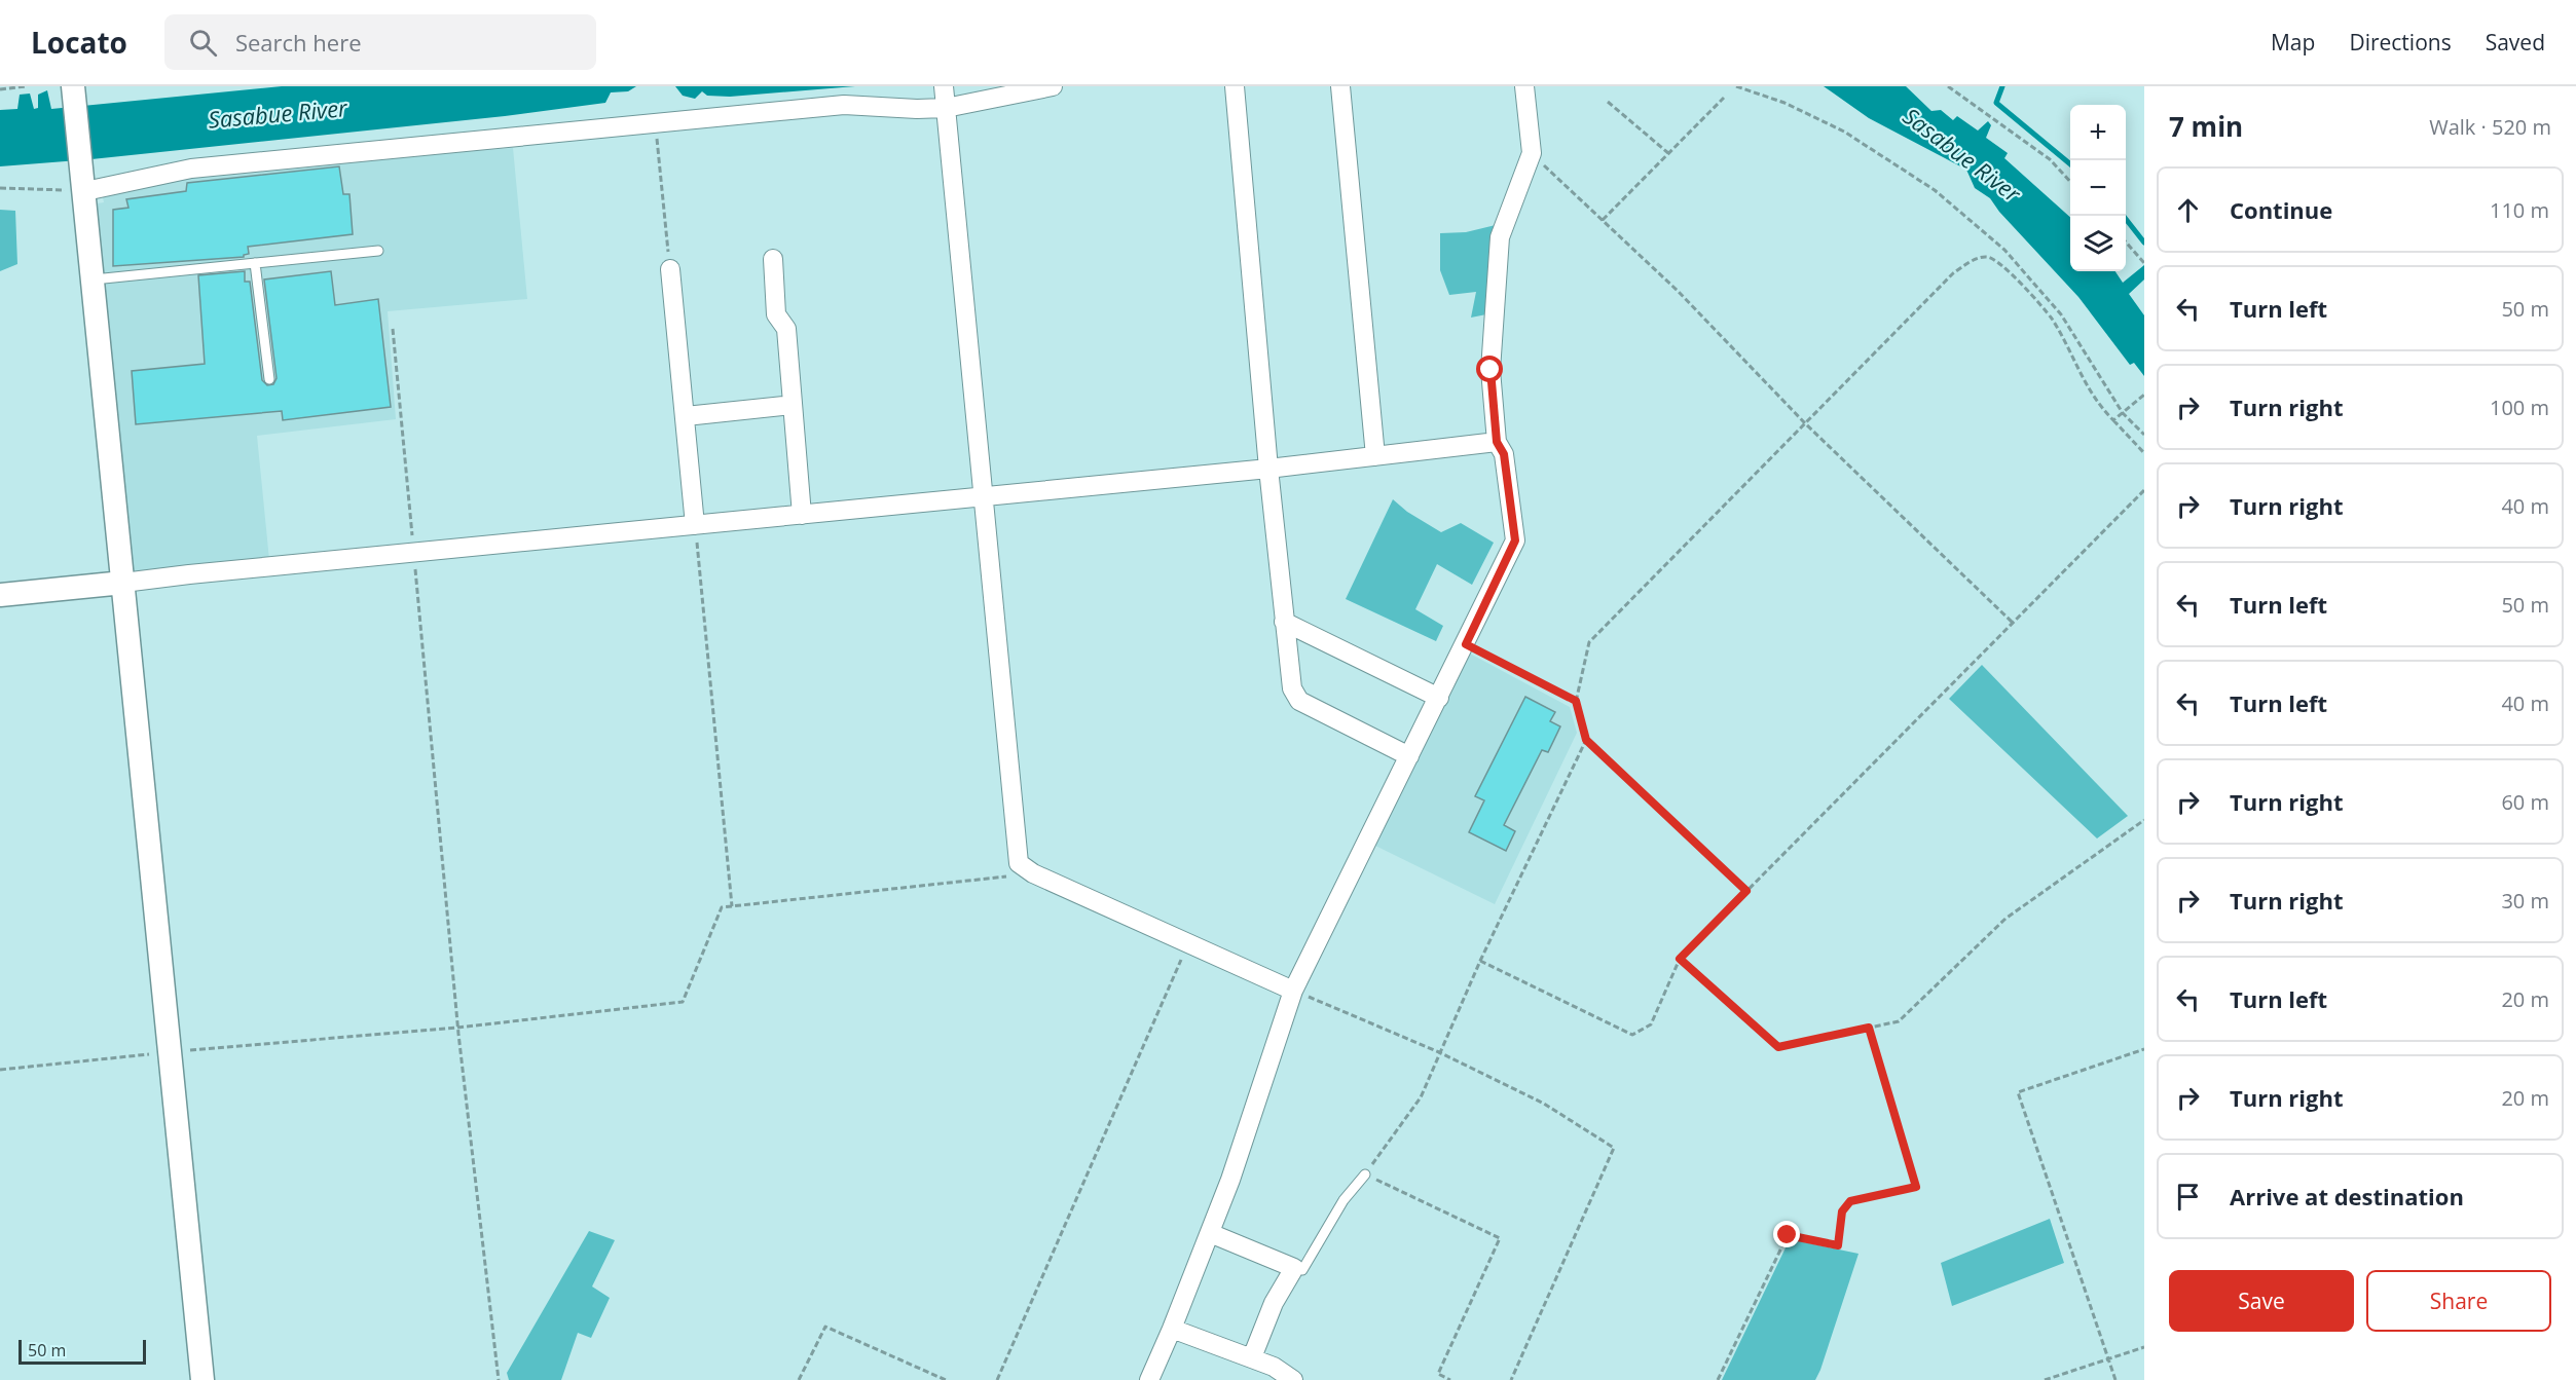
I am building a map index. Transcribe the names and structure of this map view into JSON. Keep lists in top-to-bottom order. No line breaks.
{"water":["Sasabue River"],"scale_bar":"50 m","page":{"header":"Locato","search":"Search here","nav":["Map","Directions","Saved"],"heading":["7 min","Walk · 520 m"],"map_buttons":["+","−"],"list":[["Continue","110 m"],["Turn left","50 m"],["Turn right","100 m"],["Turn right","40 m"],["Turn left","50 m"],["Turn left","40 m"],["Turn right","60 m"],["Turn right","30 m"],["Turn left","20 m"],["Turn right","20 m"],"Arrive at destination"],"buttons":["Save","Share"],"scale":"50 m"}}
